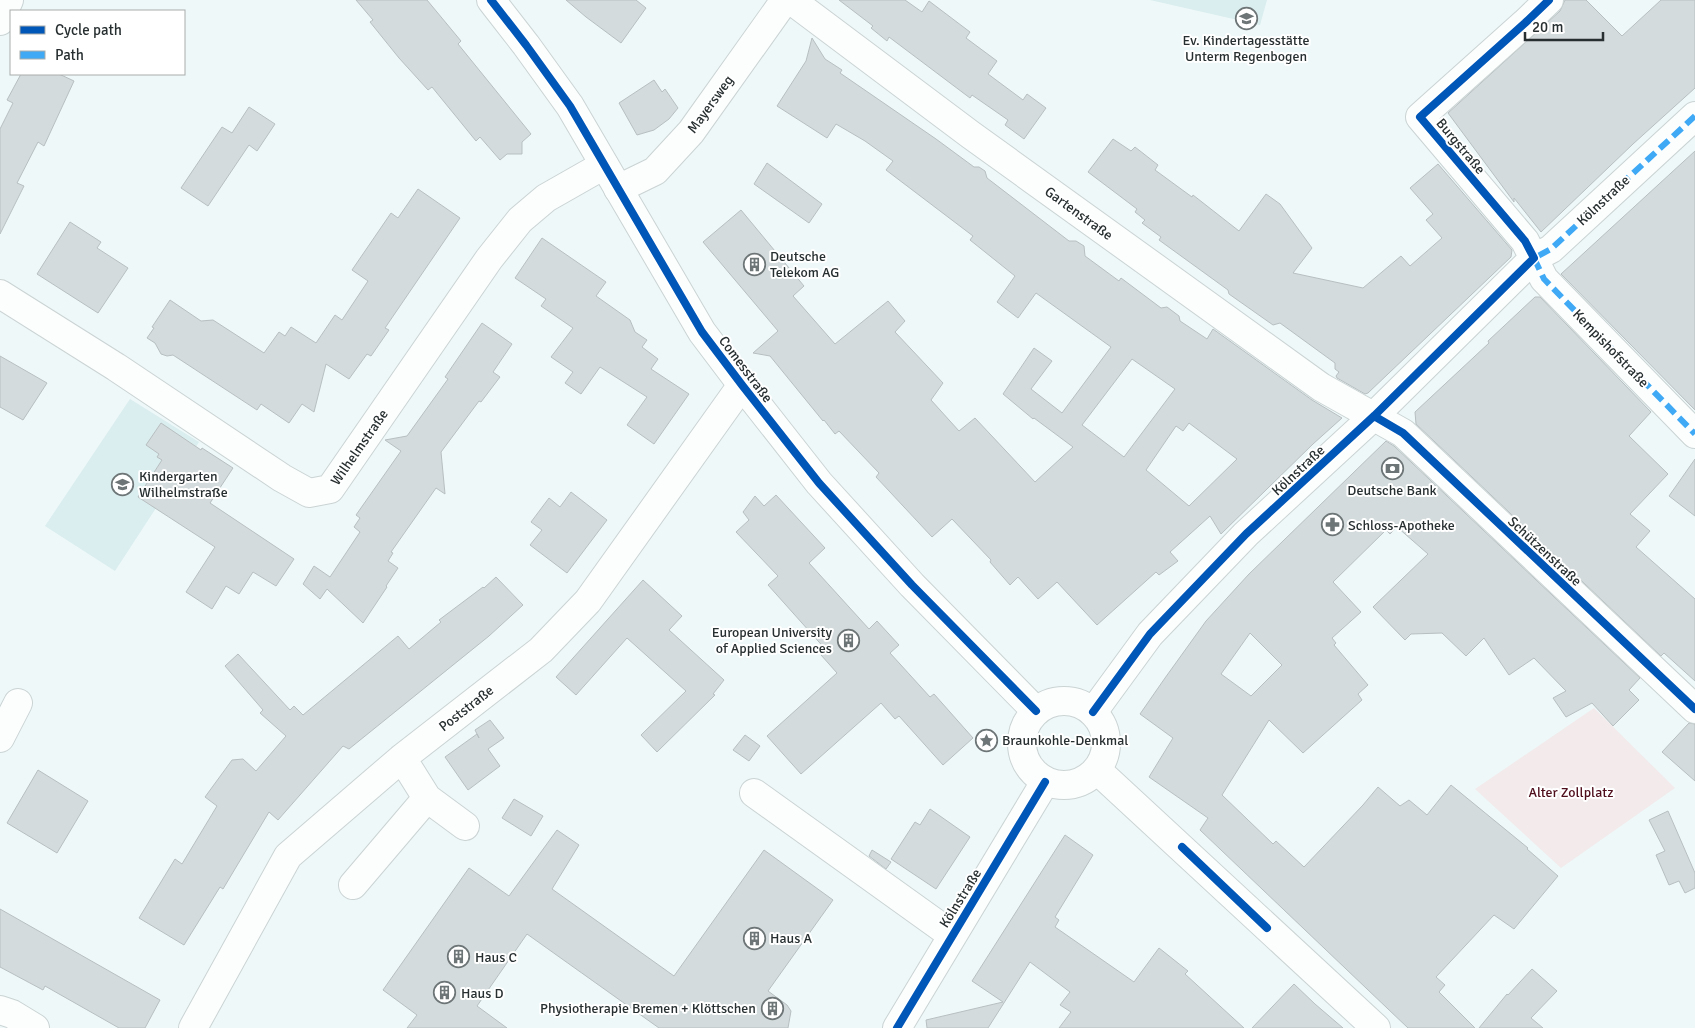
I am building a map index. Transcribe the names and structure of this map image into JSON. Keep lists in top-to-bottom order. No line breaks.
{"streets":{"street":["Mayersweg","Burgstraße","Kölnstraße","Gartenstraße","Kempishofstraße","Comesstraße","Wilhelmstraße","Schützenstraße","Poststraße"]},"crossings":[["Mayersweg","Comesstraße"],["Burgstraße","Kölnstraße"],["Burgstraße","Kempishofstraße"],["Kölnstraße","Gartenstraße"],["Kölnstraße","Kempishofstraße"],["Kölnstraße","Comesstraße"],["Kölnstraße","Schützenstraße"],["Gartenstraße","Schützenstraße"],["Comesstraße","Wilhelmstraße"],["Comesstraße","Poststraße"]],"parks":["Alter Zollplatz"],"places":{"school or university":["Ev. Kindertagesstätte Unterm Regenbogen","Kindergarten Wilhelmstraße"],"building":["Deutsche Telekom AG","European University of Applied Sciences","Haus A","Haus C","Haus D","Physiotherapie Bremen + Klöttschen"],"bank":["Deutsche Bank"],"pharmacy":["Schloss-Apotheke"],"place":["Braunkohle-Denkmal"]},"legend":["Cycle path","Path"],"scale_bar":"20 m"}
